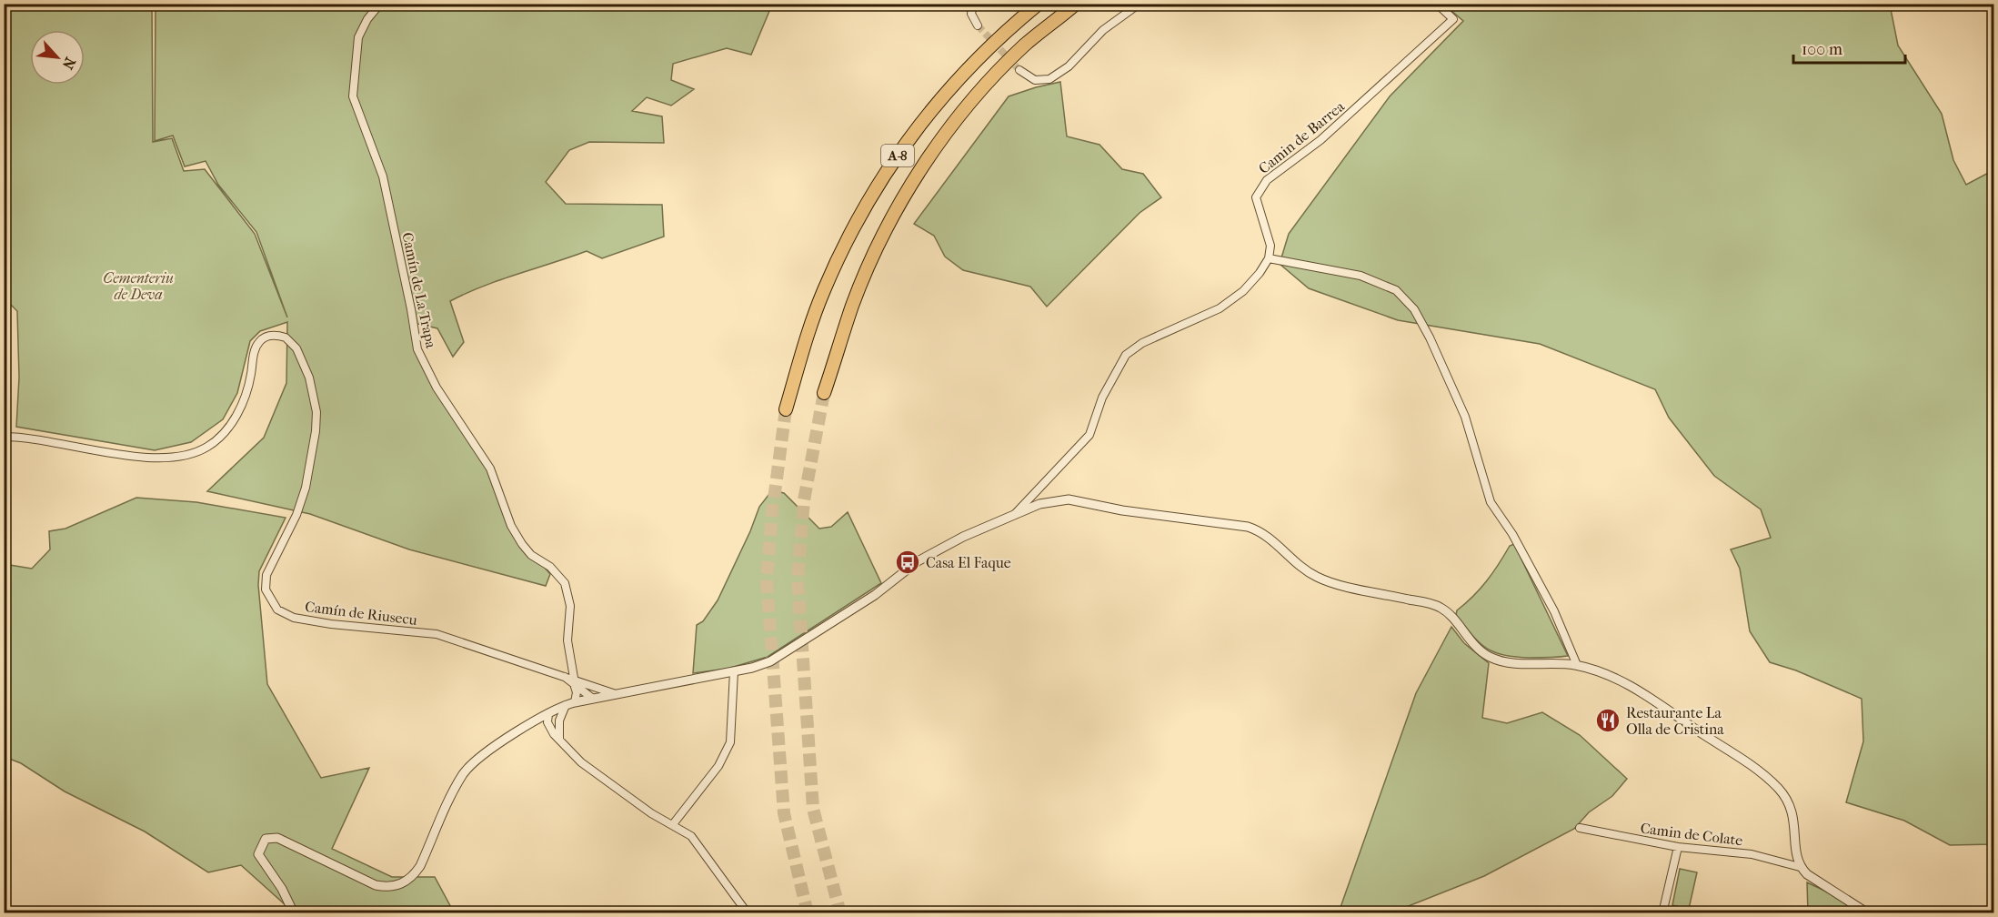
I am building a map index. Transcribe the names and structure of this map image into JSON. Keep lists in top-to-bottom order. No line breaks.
{"streets":{"highway":["A-8"],"street":["Camin de Barrea","Camín de La Trapa","Camín de Riusecu","Camin de Colate"]},"crossings":[["Camín de La Trapa","Camín de Riusecu"]],"parks":["Cementeriu de Deva"],"places":{"bus stop":["Casa El Faque"],"restaurant":["Restaurante La Olla de Cristina"]},"scale_bar":"100 m","north":"bottom right"}
